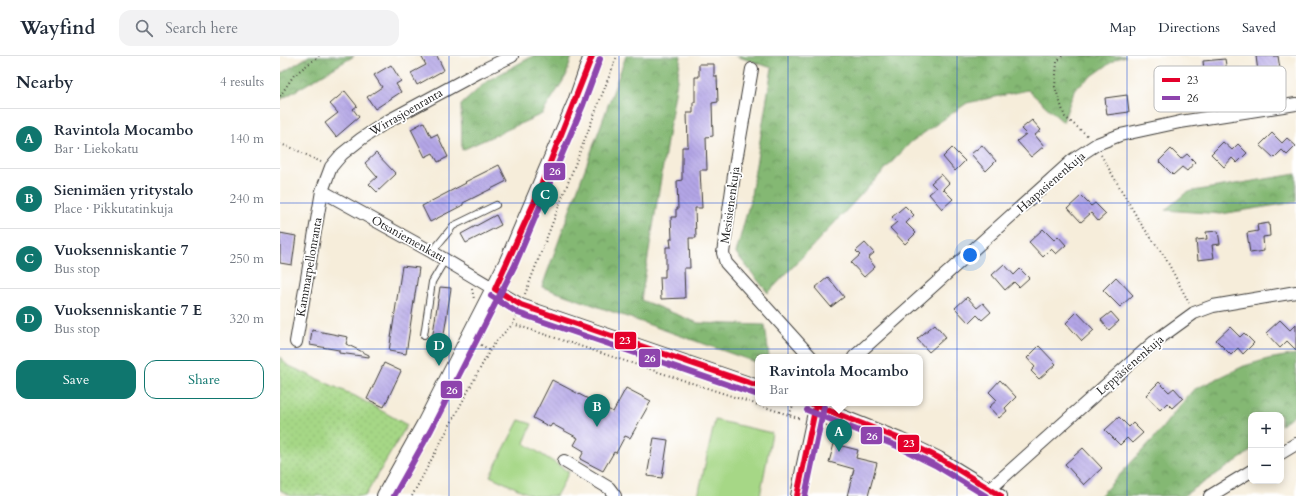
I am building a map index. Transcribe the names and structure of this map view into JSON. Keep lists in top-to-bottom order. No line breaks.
{"streets":{"street":["Wirrasjoenranta","Haapasienenkuja","Mesisienenkuja","Otsaniemenkatu","Kammarpellonranta","Leppäsienenkuja"]},"crossings":[["Wirrasjoenranta","Otsaniemenkatu"],["Wirrasjoenranta","Kammarpellonranta"],["Otsaniemenkatu","Kammarpellonranta"]],"lines":["transit line 23","transit line 26"],"legend":["23","26"],"page":{"header":"Wayfind","search":"Search here","nav":["Map","Directions","Saved"],"heading":["Nearby","4 results"],"list":[{"mark":"A","name":"Ravintola Mocambo","note":"Bar · Liekokatu","value":"140 m"},{"mark":"B","name":"Sienimäen yritystalo","note":"Place · Pikkutatinkuja","value":"240 m"},{"mark":"C","name":"Vuoksenniskantie 7","note":"Bus stop","value":"250 m"},{"mark":"D","name":"Vuoksenniskantie 7 E","note":"Bus stop","value":"320 m"}],"pins":["C","D","B","A"],"buttons":["Save","Share"],"popup":["Ravintola Mocambo","Bar"],"map_buttons":["+","−"]}}
